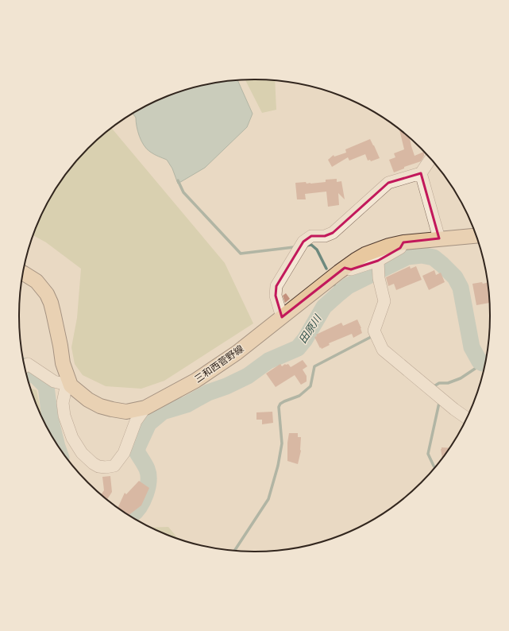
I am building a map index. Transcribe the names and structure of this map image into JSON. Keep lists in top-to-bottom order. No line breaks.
{"streets":{"main road":["三和西菅野線"]},"water":["田原川"]}
